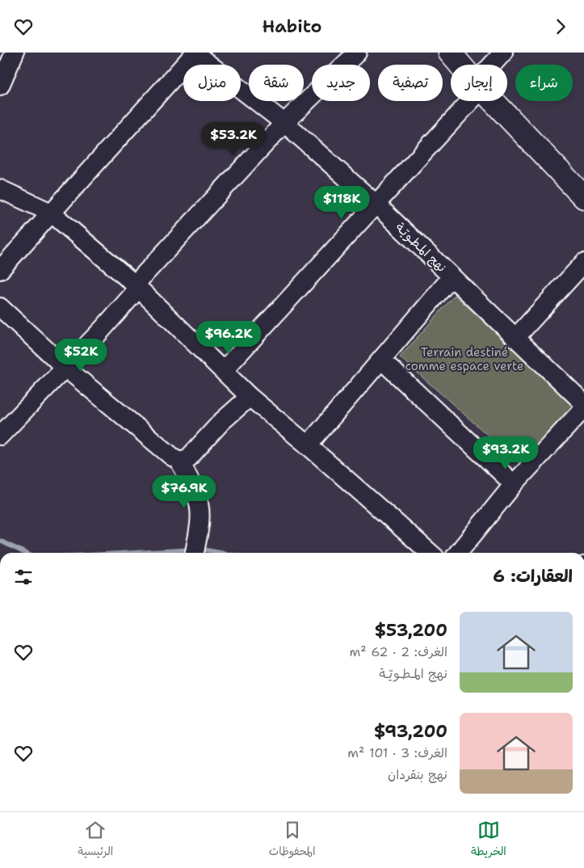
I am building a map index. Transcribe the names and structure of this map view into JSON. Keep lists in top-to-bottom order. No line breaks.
{"streets":{"street":["نهج المـطـويّـة"]},"parks":["Terrain destiné comme espace verte"],"page":{"header":"Habito","chip":["شراء","إيجار","تصفية","جديد","شقة","منزل"],"price":["$53.2K","$118K","$96.2K","$52K","$93.2K","$76.9K"],"heading":"العقارات: 6","list":[{"name":"$53,200","note":"الغرف: 2 · 62 m² · نهج المـطـويّـة"},{"name":"$93,200","note":"الغرف: 3 · 101 m² · نهج بنقردان"}],"tabs":["الخريطة","المحفوظات","الرئيسية"]}}
